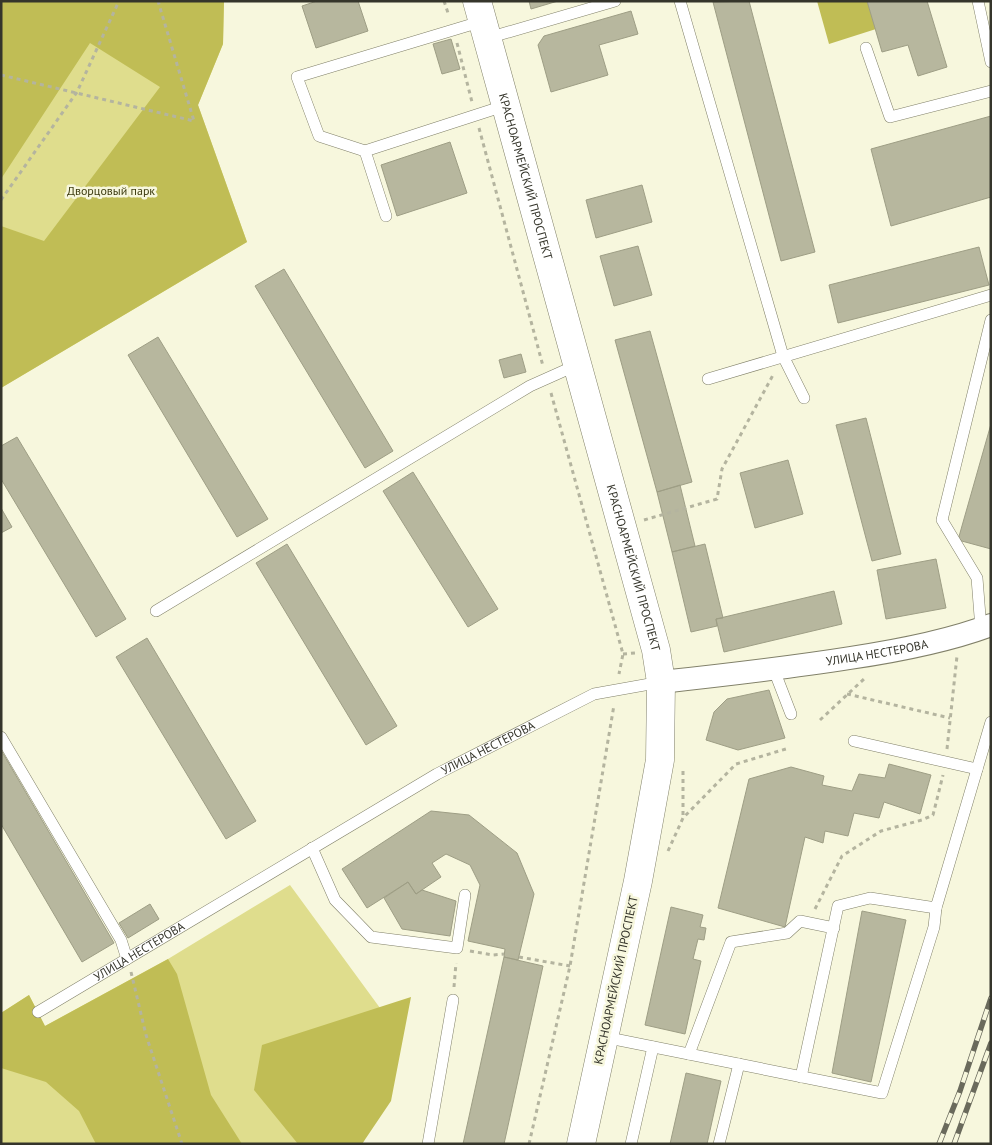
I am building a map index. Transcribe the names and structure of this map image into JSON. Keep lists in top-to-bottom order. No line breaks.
{"streets":{"main road":["КРАСНОАРМЕЙСКИЙ ПРОСПЕКТ"],"street":["УЛИЦА НЕСТЕРОВА"]},"crossings":[["КРАСНОАРМЕЙСКИЙ ПРОСПЕКТ","УЛИЦА НЕСТЕРОВА"]],"parks":["Дворцовый парк"]}
